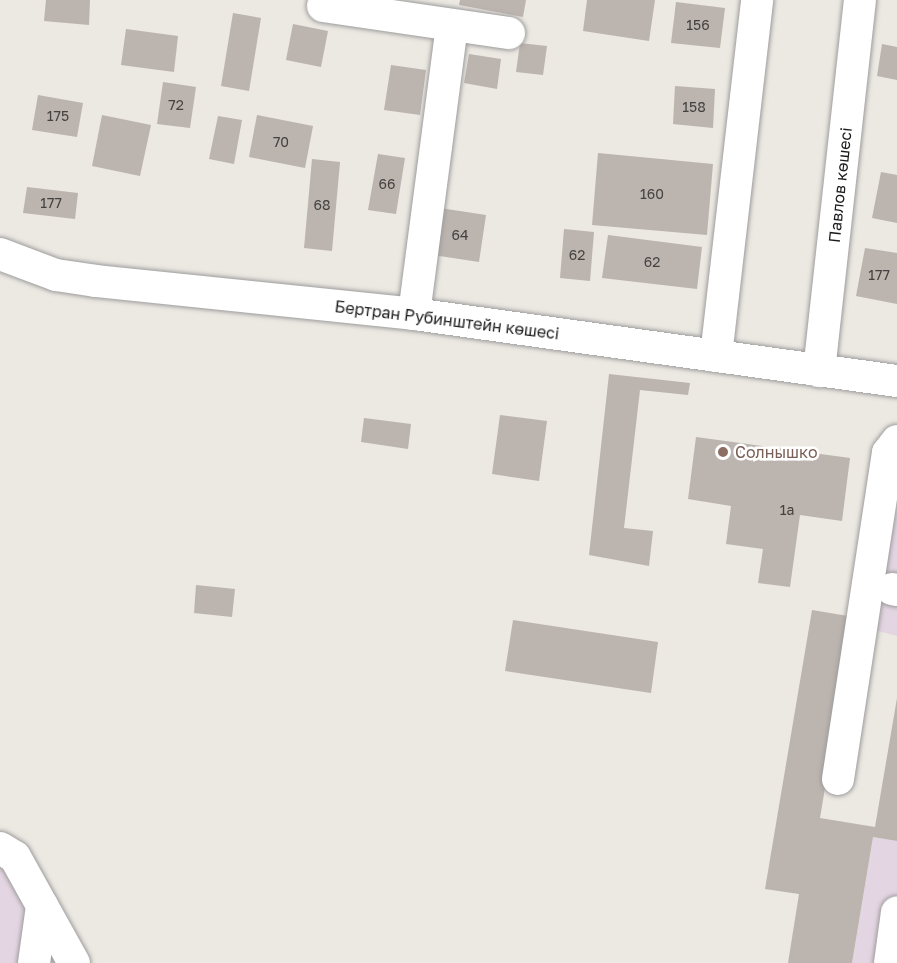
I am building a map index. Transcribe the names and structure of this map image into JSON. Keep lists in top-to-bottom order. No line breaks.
{"streets":{"street":["Павлов көшесі","Бертран Рубинштейн көшесі"]},"crossings":[["Павлов көшесі","Бертран Рубинштейн көшесі"]],"places":["Солнышко"],"house_numbers":["156","72","158","175","70","66","160","177","68","64","62","62","177","1а"]}
